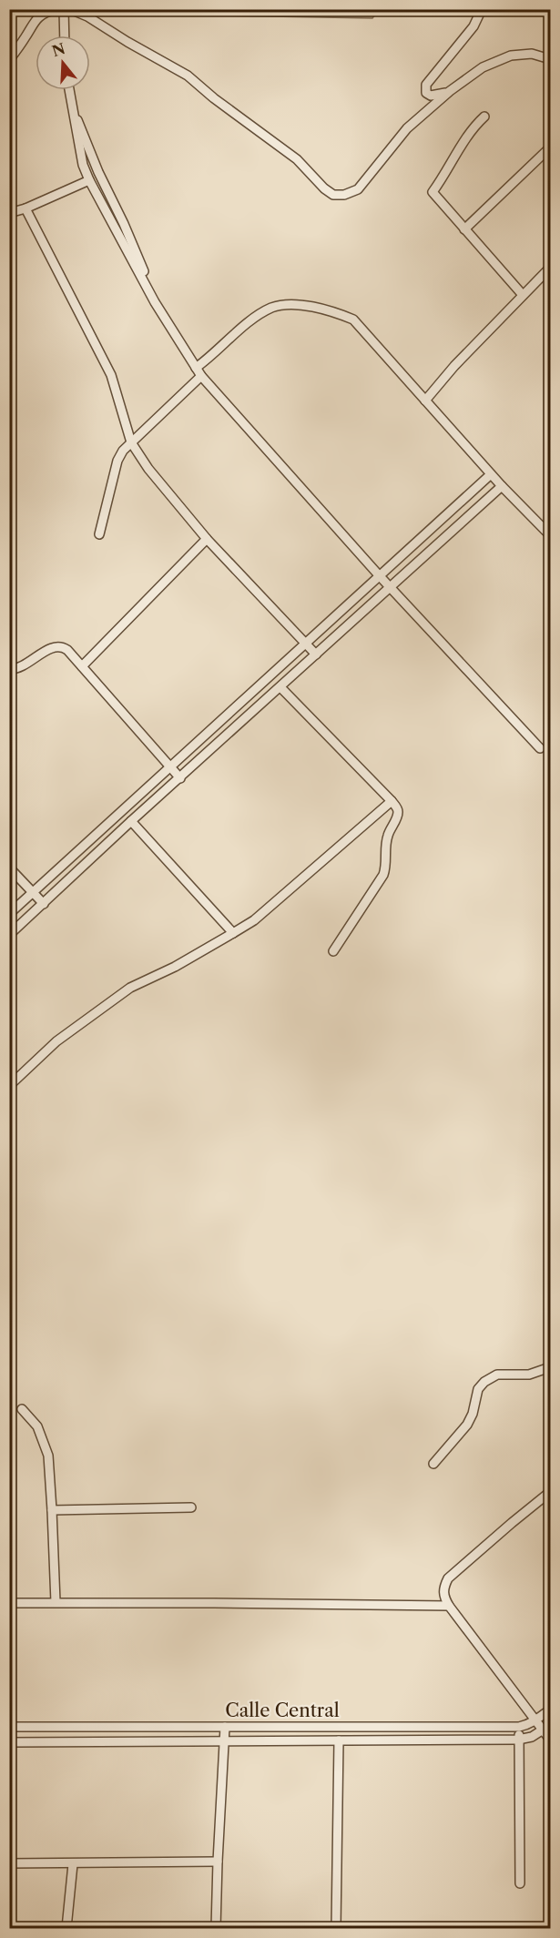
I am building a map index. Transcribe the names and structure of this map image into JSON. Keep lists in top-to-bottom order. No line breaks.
{"streets":{"street":["Calle Central"]},"north":"top"}
